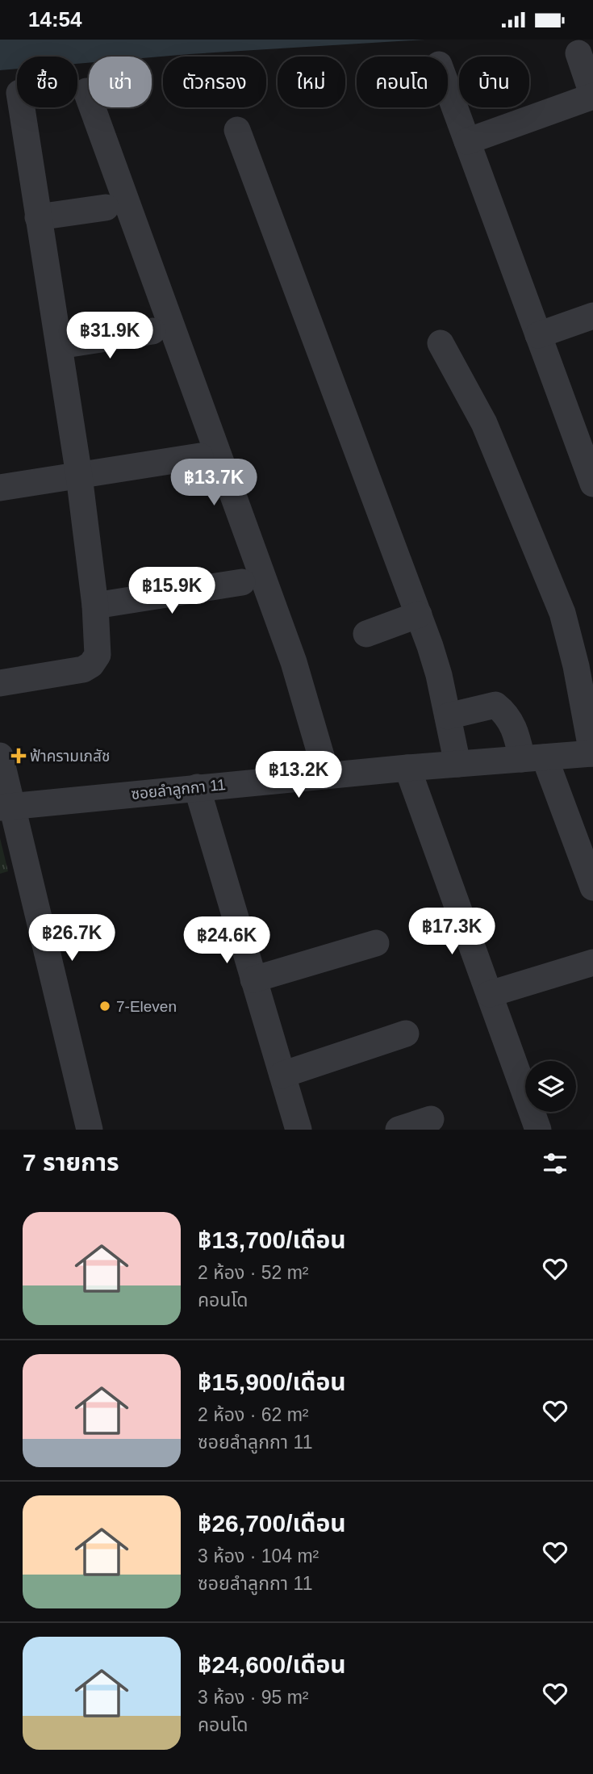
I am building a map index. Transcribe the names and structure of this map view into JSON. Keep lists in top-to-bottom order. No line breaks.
{"streets":{"street":["ซอยลำลูกกา 11"]},"places":{"health":["ฟ้าครามเภสัช"],"other":["7-Eleven"]},"page":{"status":"14:54","chip":["ซื้อ","เช่า","ตัวกรอง","ใหม่","คอนโด","บ้าน"],"price":["฿31.9K","฿13.7K","฿15.9K","฿13.2K","฿17.3K","฿26.7K","฿24.6K"],"heading":"7 รายการ","list":[{"name":"฿13,700/เดือน","note":"2 ห้อง · 52 m² · คอนโด"},{"name":"฿15,900/เดือน","note":"2 ห้อง · 62 m² · ซอยลำลูกกา 11"},{"name":"฿26,700/เดือน","note":"3 ห้อง · 104 m² · ซอยลำลูกกา 11"},{"name":"฿24,600/เดือน","note":"3 ห้อง · 95 m² · คอนโด"}]}}
